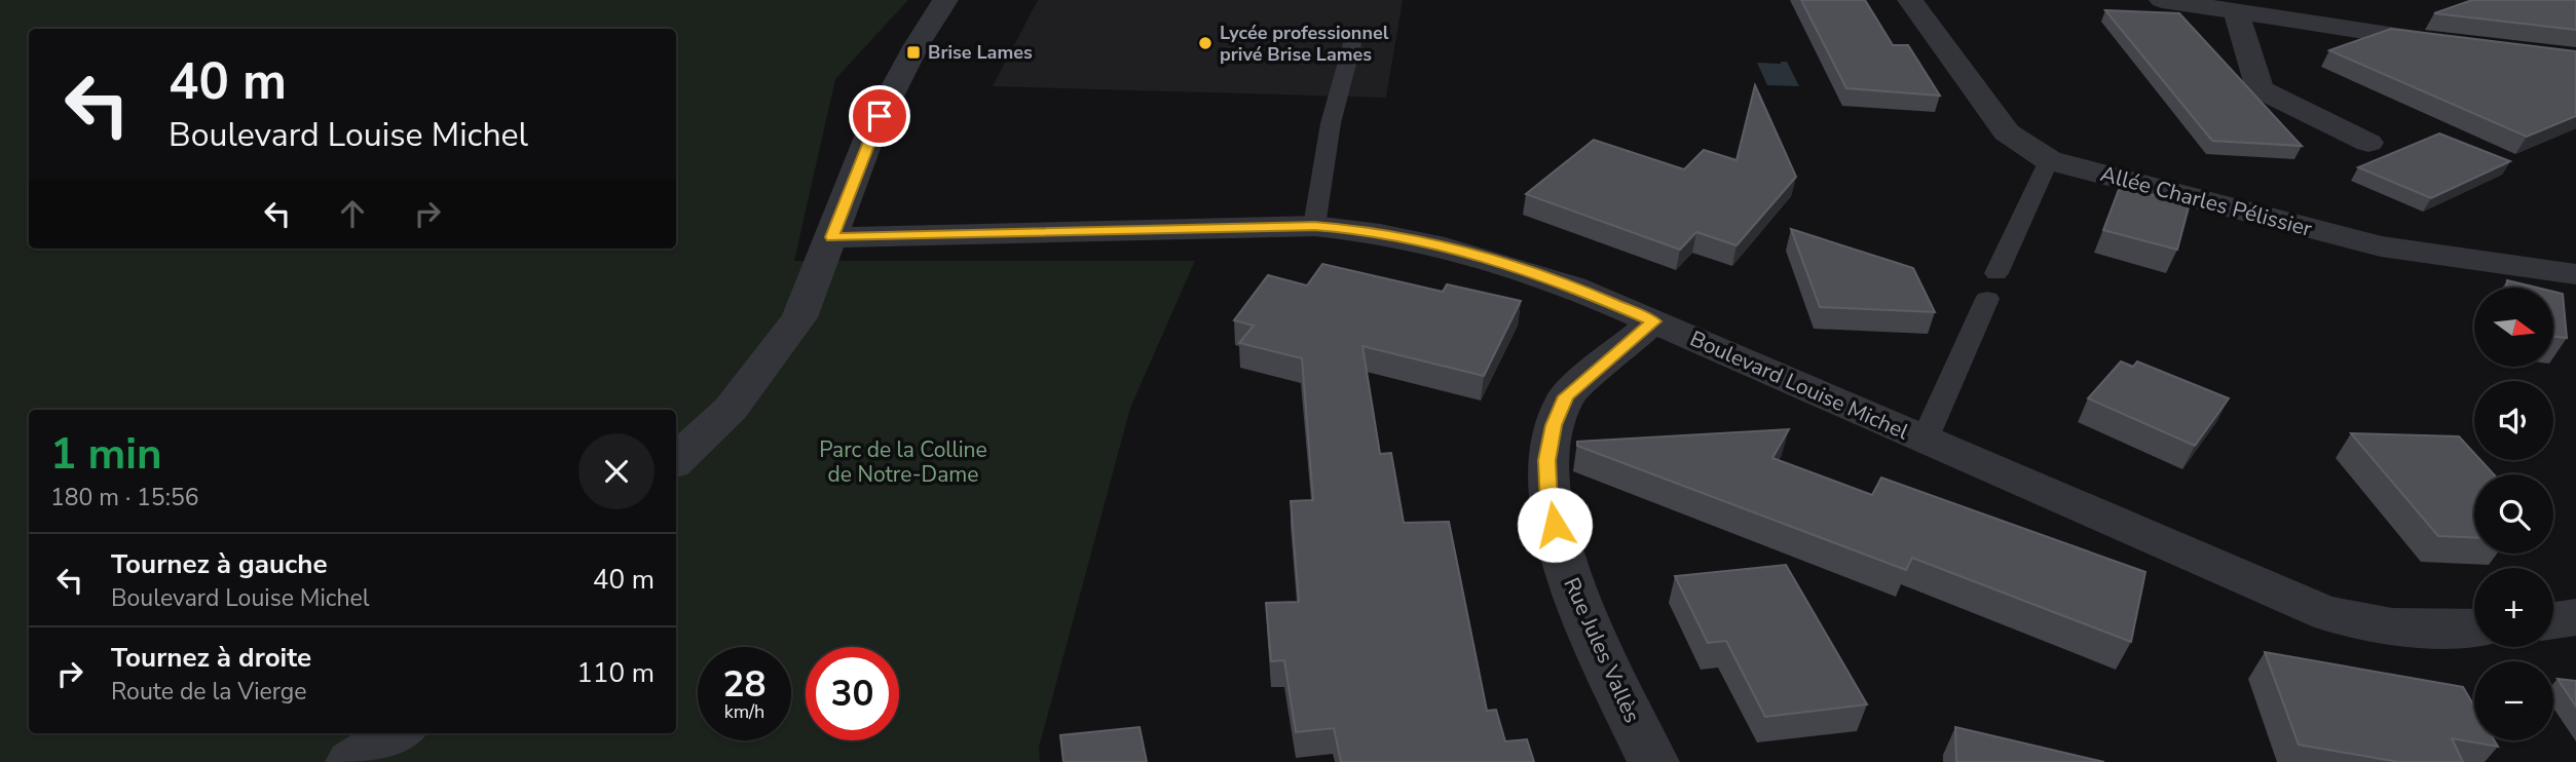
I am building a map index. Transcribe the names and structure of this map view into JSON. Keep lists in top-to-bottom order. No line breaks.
{"streets":{"street":["Allée Charles Pélissier","Boulevard Louise Michel","Rue Jules Vallès"]},"crossings":[["Boulevard Louise Michel","Rue Jules Vallès"]],"parks":["Parc de la Colline de Notre-Dame"],"places":{"other":["Lycée professionnel privé Brise Lames"],"transit":["Brise Lames"]},"north":"right","page":{"turn":["40 m","Boulevard Louise Michel"],"map_buttons":["+","−"],"heading":["1 min","180 m · 15:56"],"list":[{"name":"Tournez à gauche","note":"Boulevard Louise Michel","value":"40 m"},{"name":"Tournez à droite","note":"Route de la Vierge","value":"110 m"}],"speed":"28 km/h","limit":"30"}}
